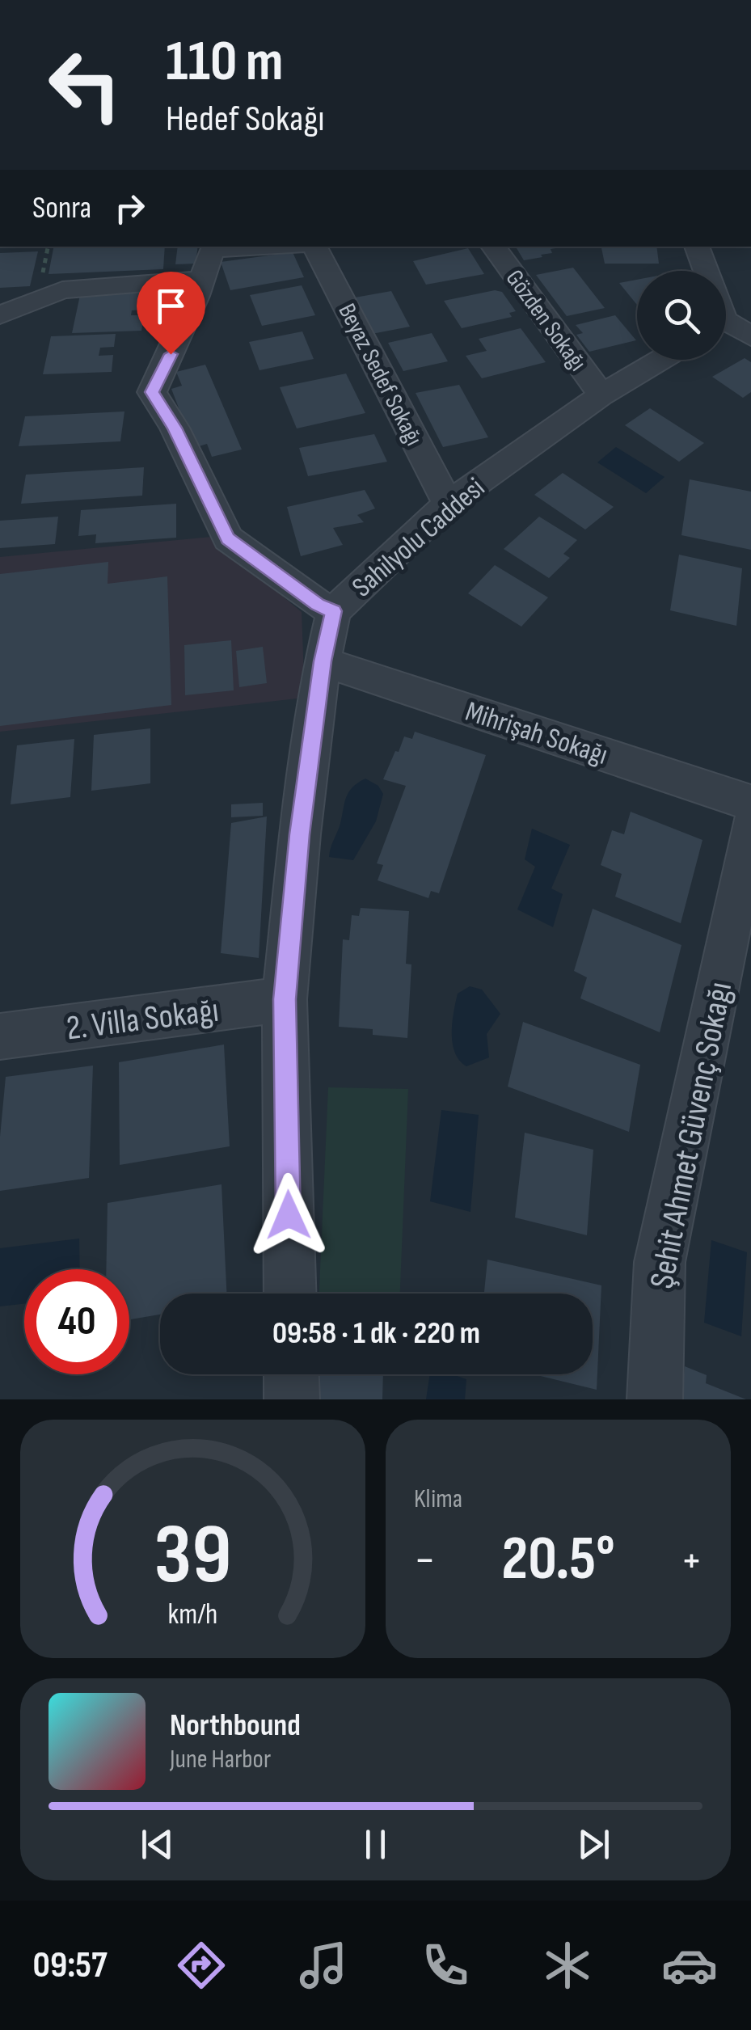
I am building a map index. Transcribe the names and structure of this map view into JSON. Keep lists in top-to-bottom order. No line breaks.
{"streets":{"street":["Gözden Sokağı","Beyaz Sedef Sokağı","Sahilyolu Caddesi","Mihrişah Sokağı","2. Villa Sokağı","Şehit Ahmet Güvenç Sokağı"]},"crossings":[["Gözden Sokağı","Sahilyolu Caddesi"],["Beyaz Sedef Sokağı","Sahilyolu Caddesi"],["Sahilyolu Caddesi","Mihrişah Sokağı"],["Sahilyolu Caddesi","2. Villa Sokağı"]],"page":{"turn":["110 m","Hedef Sokağı"],"then":"Sonra","limit":"40","trip":"09:58 · 1 dk · 220 m","tile":"Klima","heat":["−","20.5°","+"],"song":["Northbound","June Harbor"],"tabs":"09:57","gauge":["39","km/h"]}}
